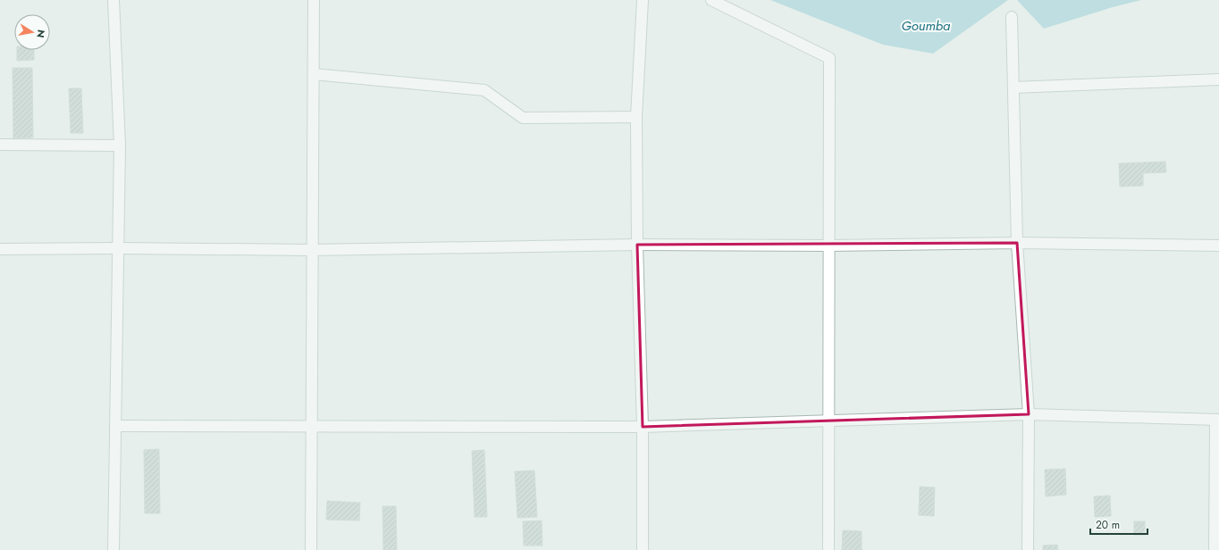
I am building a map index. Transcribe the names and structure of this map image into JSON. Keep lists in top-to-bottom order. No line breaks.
{"water":["Goumba"],"scale_bar":"20 m","north":"right"}
